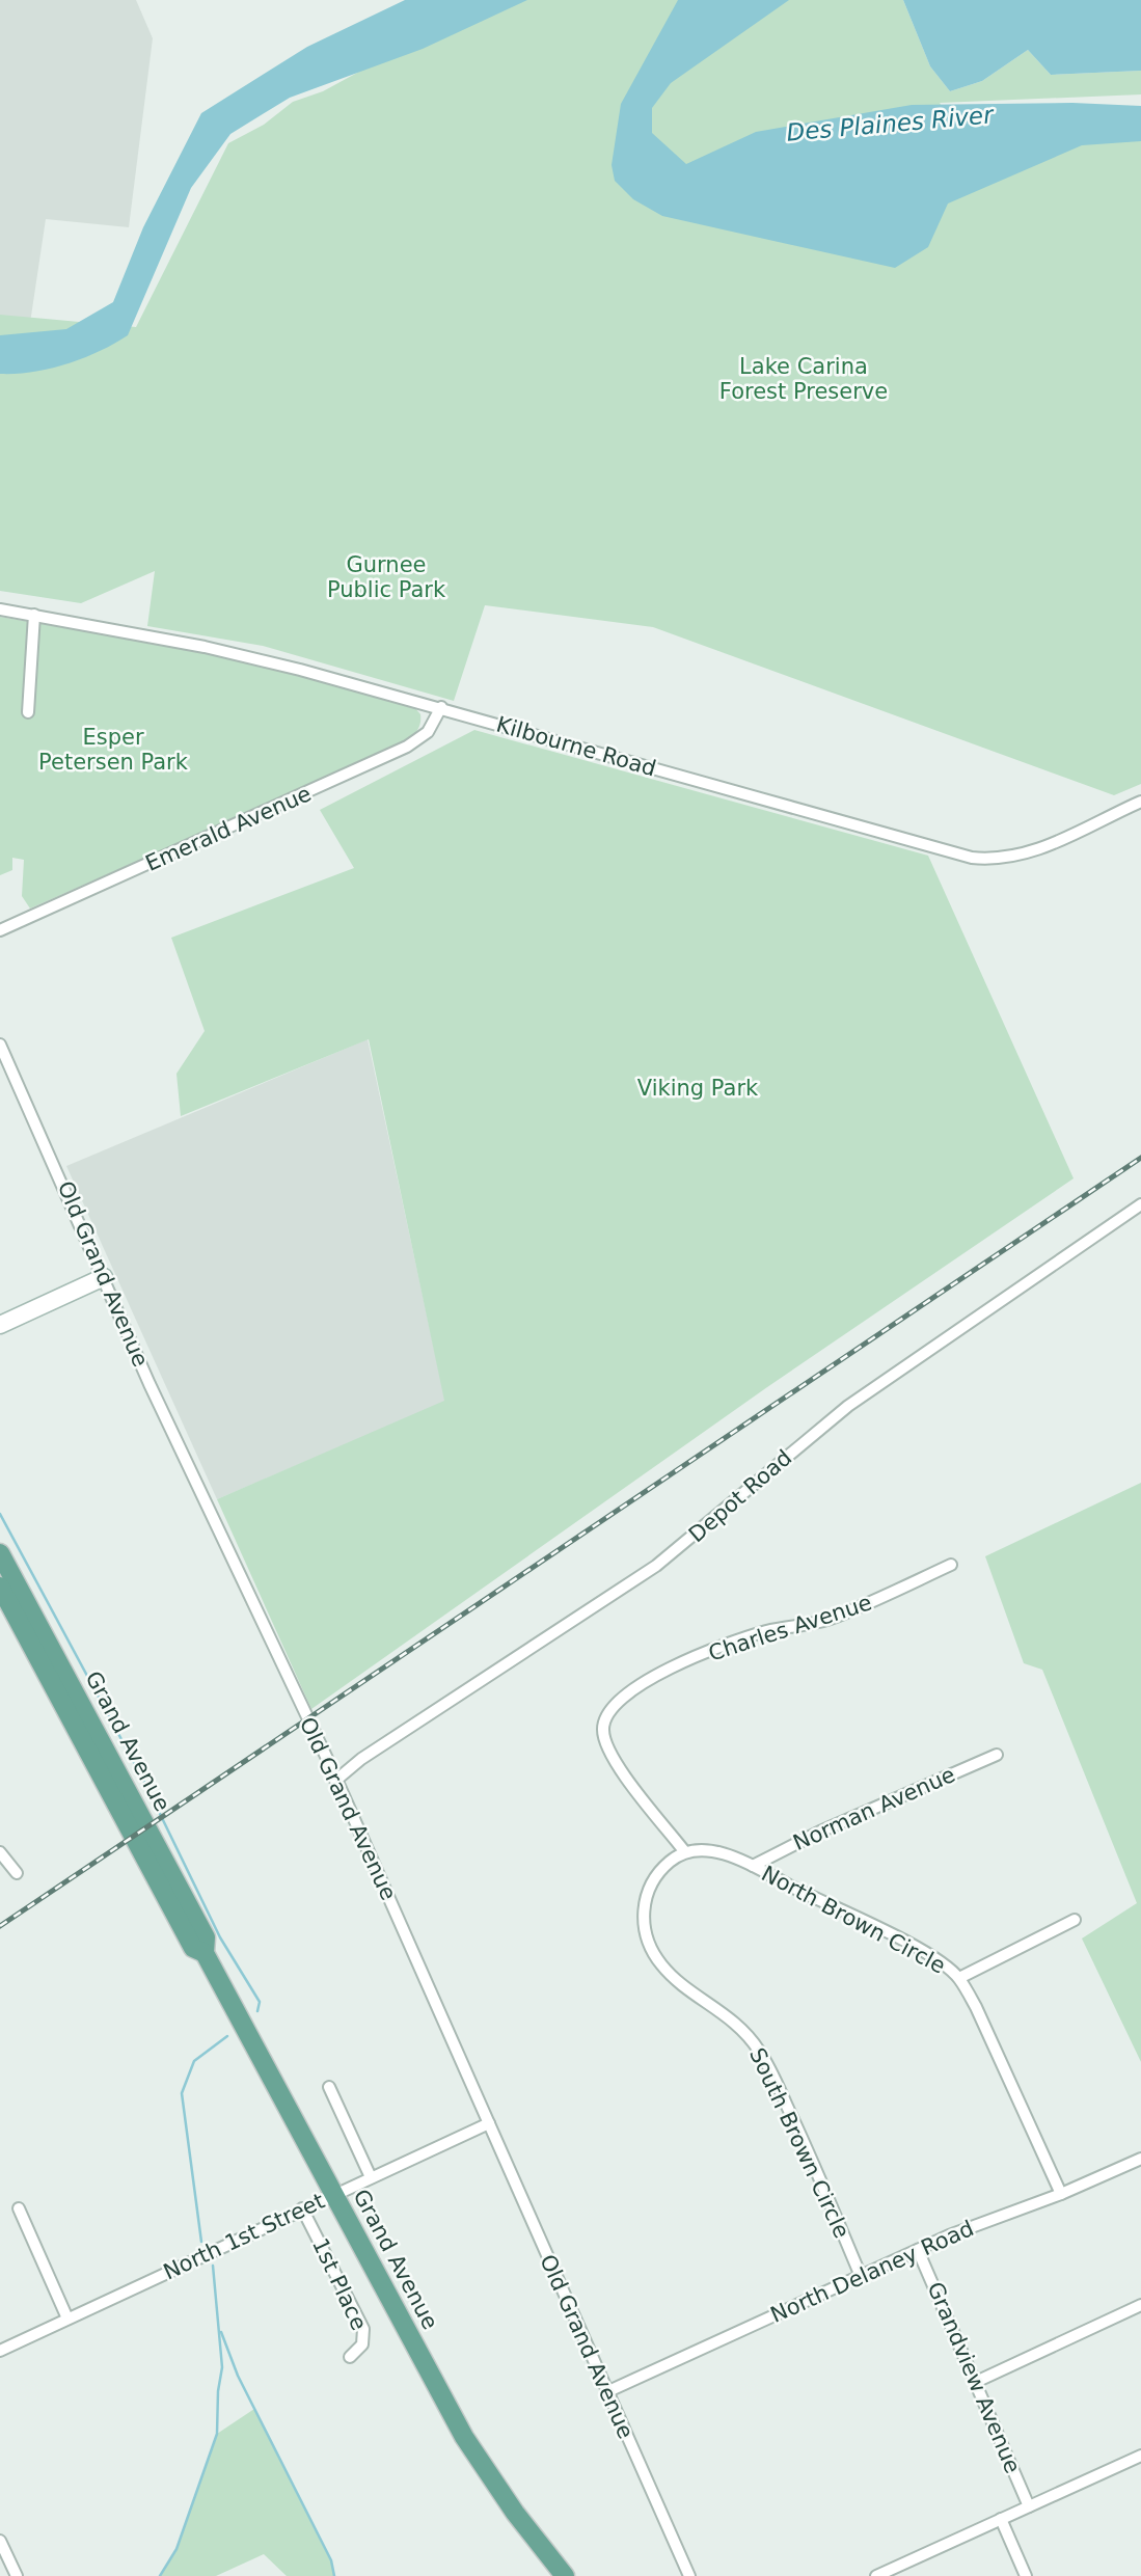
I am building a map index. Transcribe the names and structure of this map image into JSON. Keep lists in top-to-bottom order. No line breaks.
{"streets":{"main road":["Grand Avenue"],"street":["Kilbourne Road","Emerald Avenue","Old Grand Avenue","Depot Road","Charles Avenue","Norman Avenue","North Brown Circle","South Brown Circle","North 1st Street","North Delaney Road","1st Place","Grandview Avenue"]},"crossings":[["Kilbourne Road","Emerald Avenue"],["Old Grand Avenue","Depot Road"],["Old Grand Avenue","North 1st Street"],["Old Grand Avenue","North Delaney Road"],["Charles Avenue","North Brown Circle"],["Charles Avenue","South Brown Circle"],["Grand Avenue","North 1st Street"],["Norman Avenue","North Brown Circle"],["North Brown Circle","South Brown Circle"],["North Brown Circle","North Delaney Road"],["South Brown Circle","North Delaney Road"],["North 1st Street","1st Place"],["North Delaney Road","Grandview Avenue"]],"water":["Des Plaines River"],"parks":["Lake Carina Forest Preserve","Gurnee Public Park","Esper Petersen Park","Viking Park"]}
